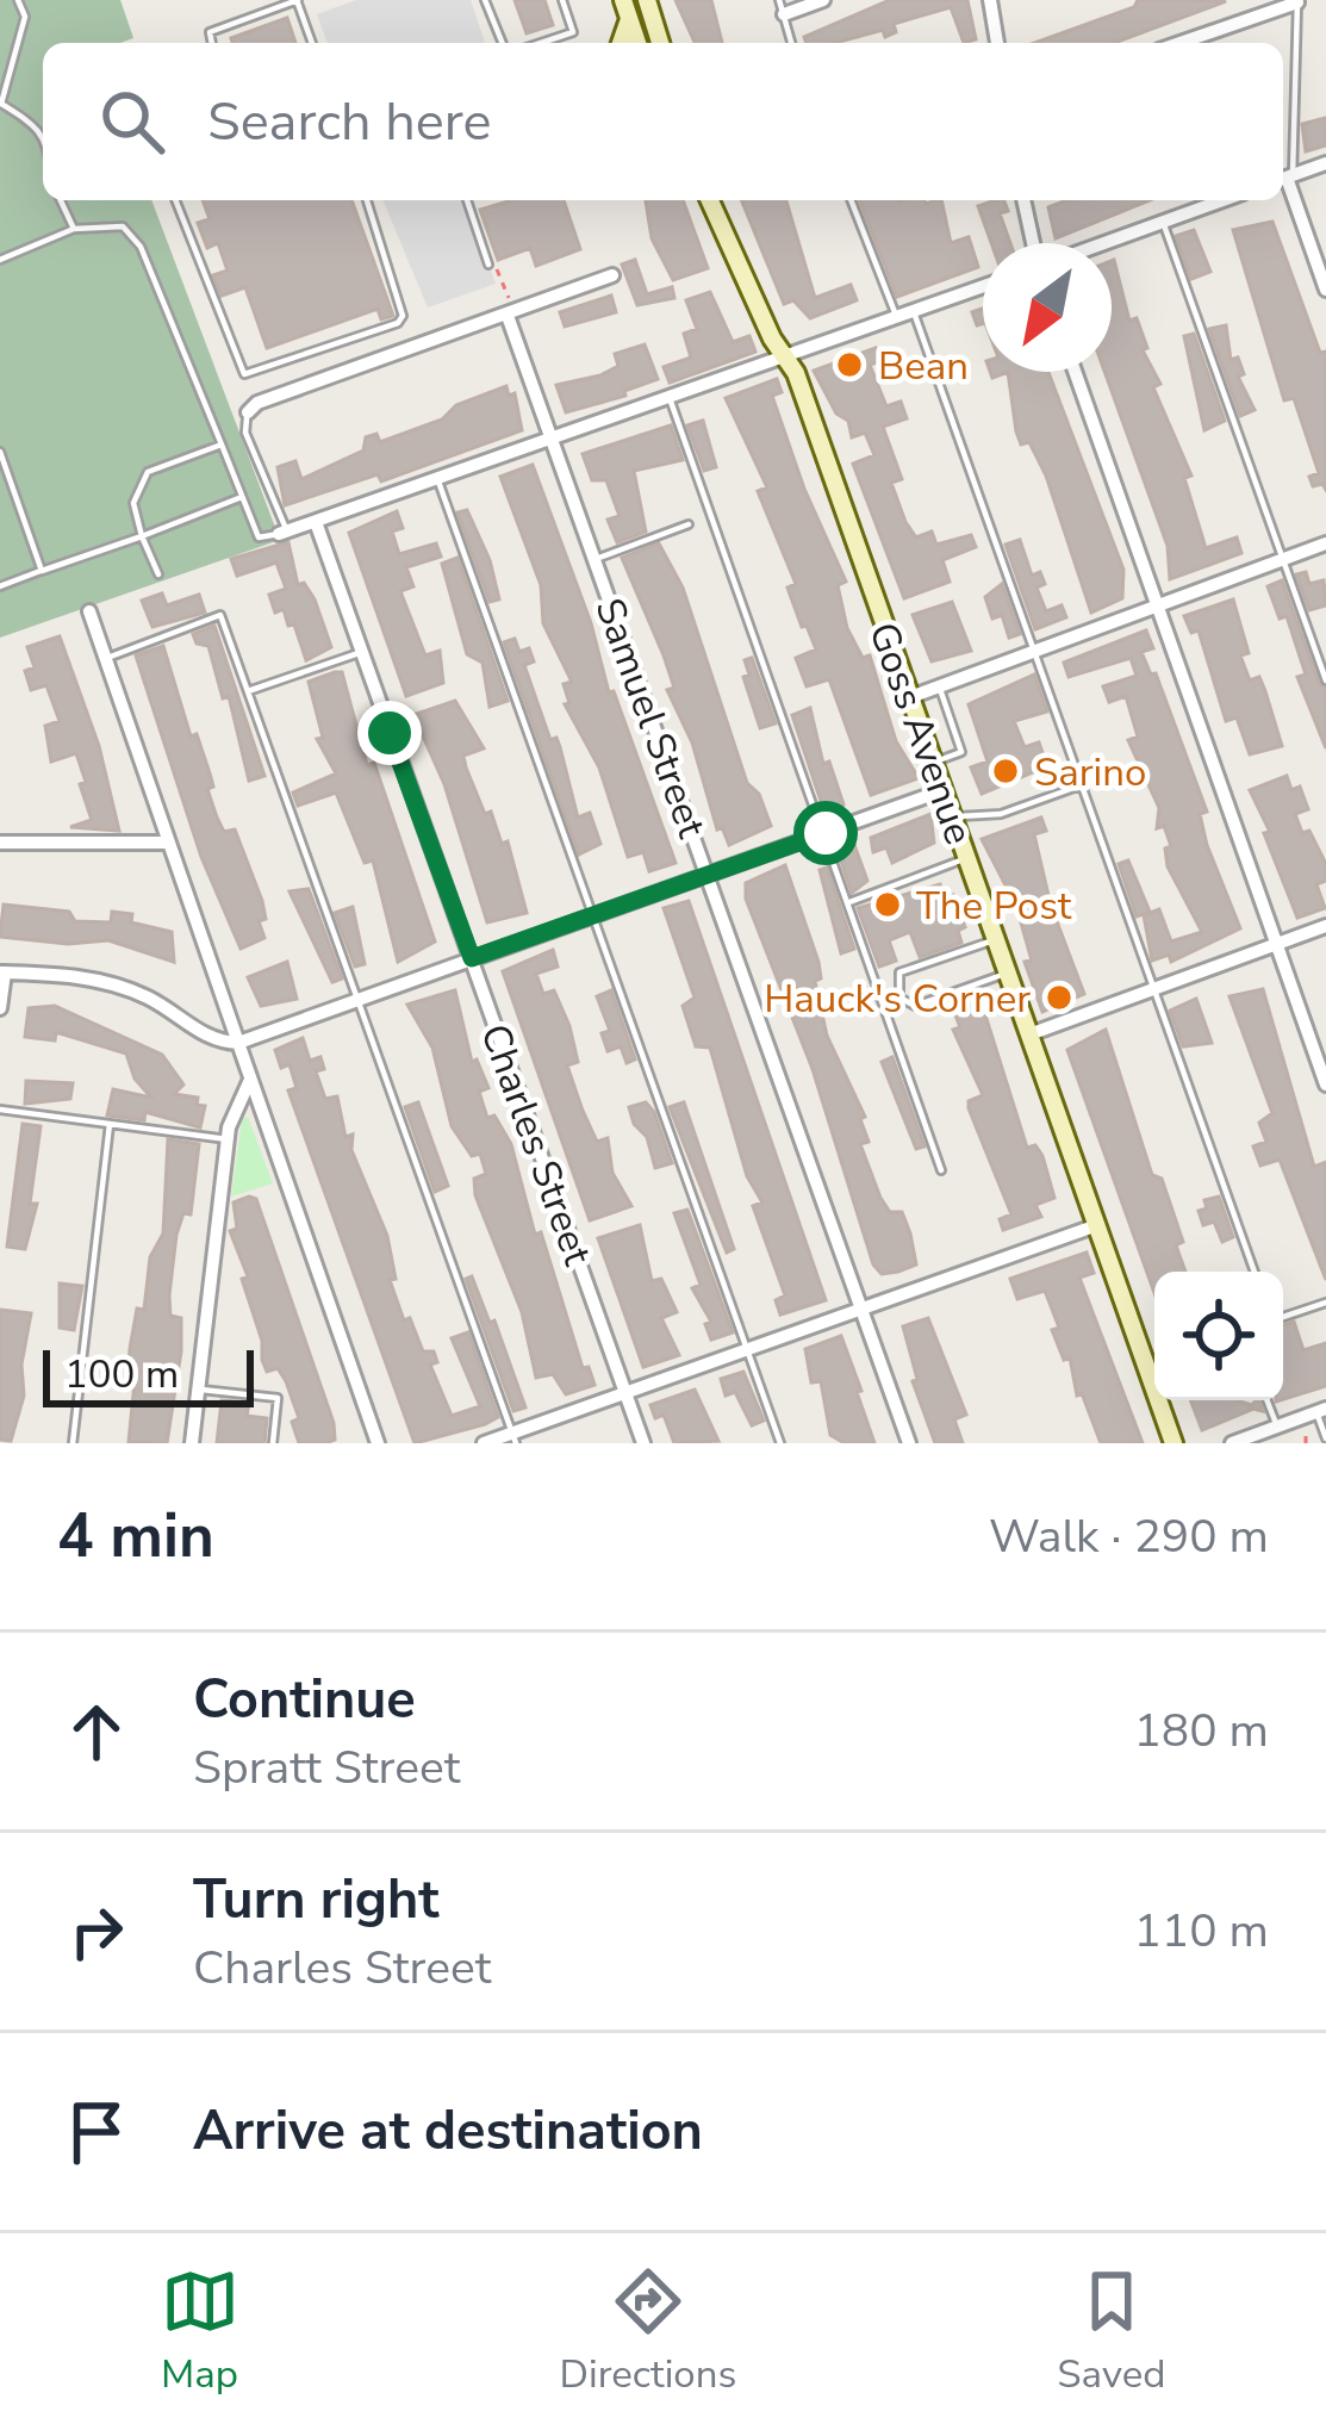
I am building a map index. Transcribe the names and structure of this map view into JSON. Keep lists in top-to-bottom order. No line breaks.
{"streets":{"main road":["Goss Avenue"],"street":["Samuel Street","Charles Street"]},"places":["Bean","Sarino","The Post","Hauck's Corner"],"scale_bar":"100 m","north":"bottom left","page":{"search":"Search here","scale":"100 m","heading":["4 min","Walk · 290 m"],"list":[["Continue","Spratt Street","180 m"],["Turn right","Charles Street","110 m"],"Arrive at destination"],"nav":["Map","Directions","Saved"]}}
